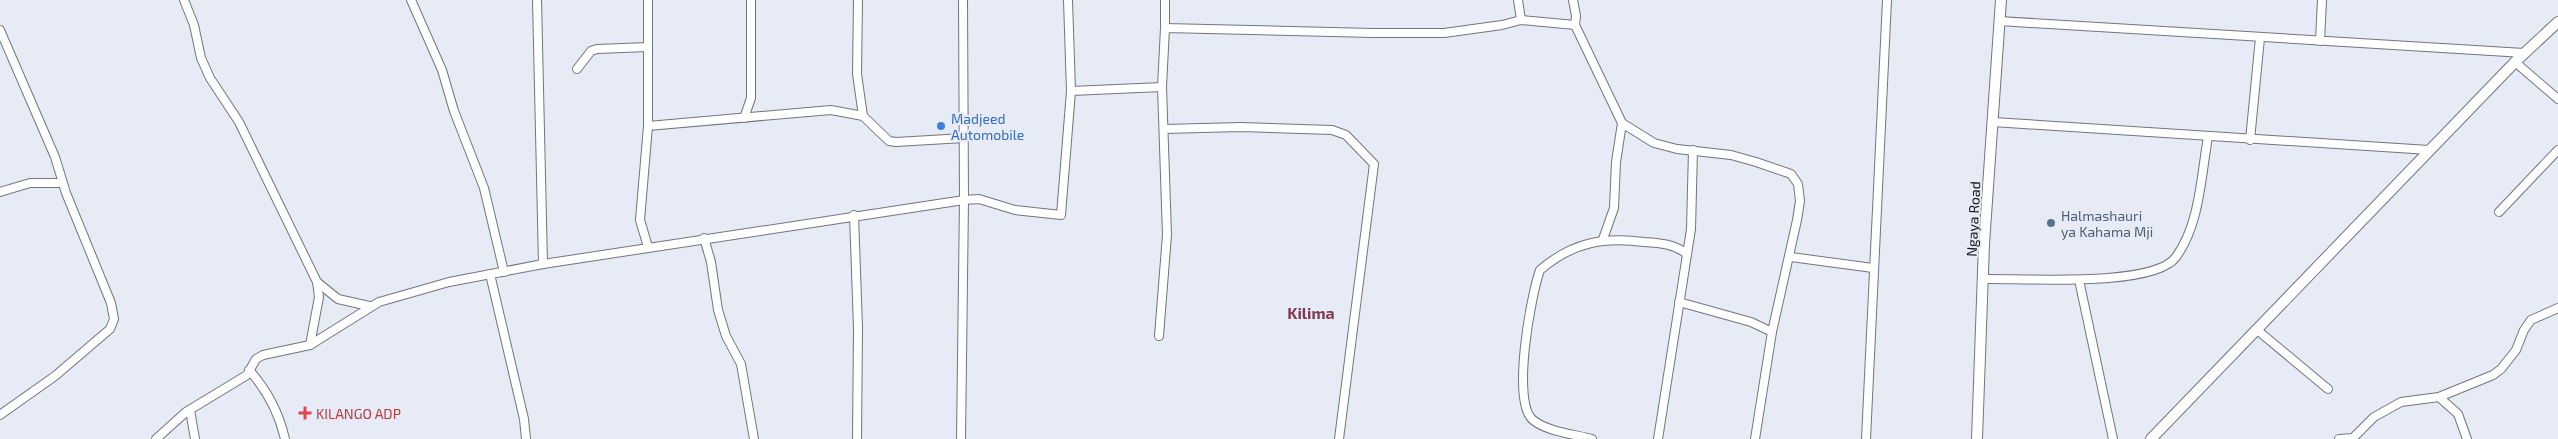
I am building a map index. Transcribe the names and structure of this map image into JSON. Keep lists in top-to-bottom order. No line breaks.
{"streets":{"street":["Ngaya Road"]},"districts":["Kilima"],"places":{"other":["Madjeed Automobile","Halmashauri ya Kahama Mji"],"health":["KILANGO ADP"]}}
